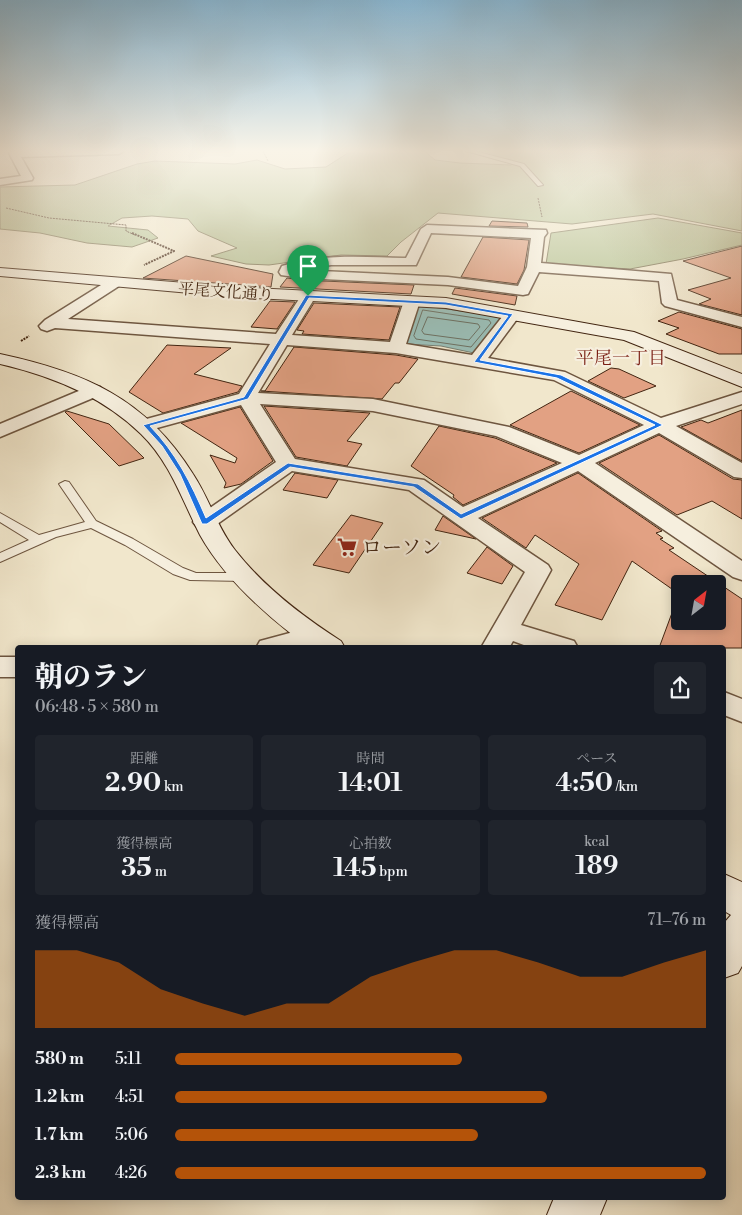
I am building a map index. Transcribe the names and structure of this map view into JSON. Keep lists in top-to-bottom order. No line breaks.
{"streets":{"street":["平尾文化通り"]},"districts":["平尾一丁目"],"places":{"supermarket":["ローソン"]},"north":"top right","page":{"heading":["朝のラン","06:48 · 5 × 580 m"],"stats":[["距離","2.90 km"],["時間","14:01"],["ペース","4:50 /km"],["獲得標高","35 m"],["心拍数","145 bpm"],["kcal","189"]],"chart":["獲得標高","71–76 m"],"list":[{"name":"580 m","note":"5:11"},{"name":"1.2 km","note":"4:51"},{"name":"1.7 km","note":"5:06"},{"name":"2.3 km","note":"4:26"}]}}
